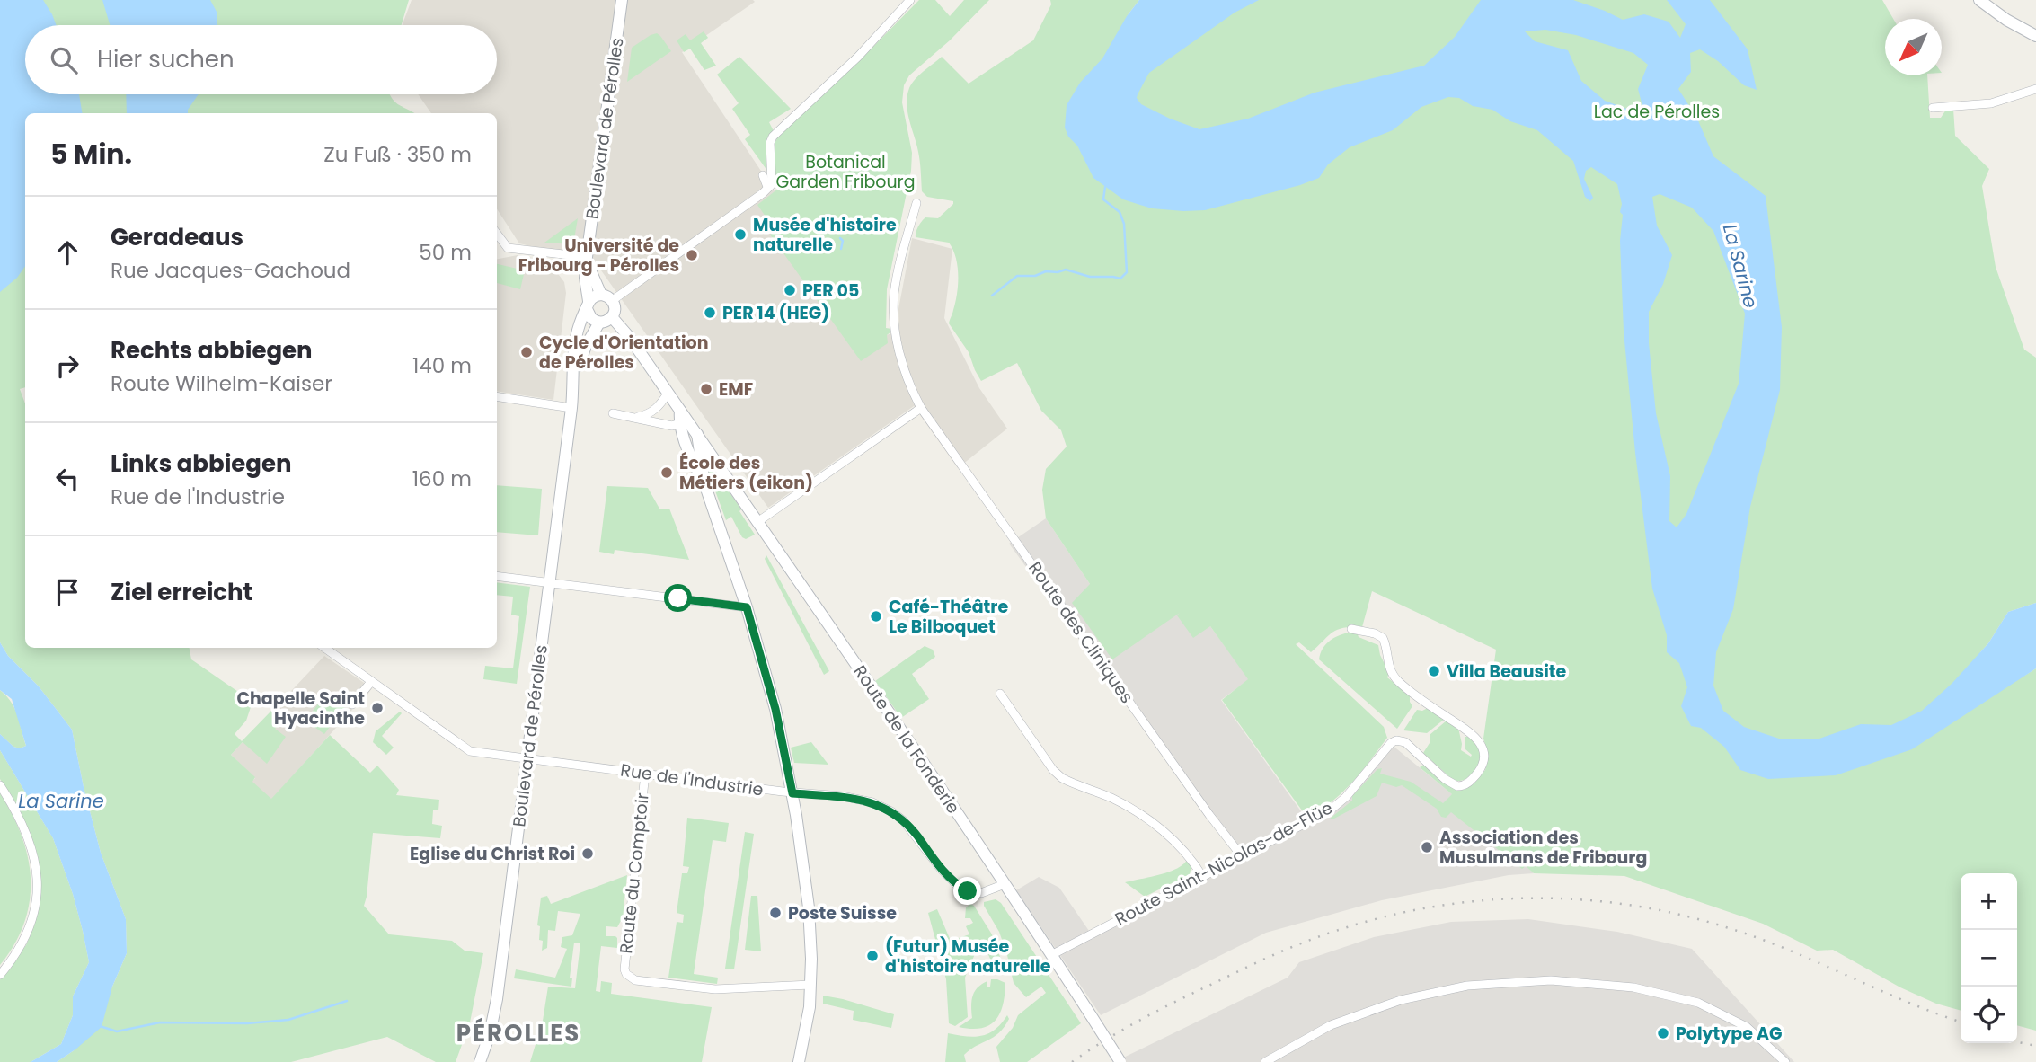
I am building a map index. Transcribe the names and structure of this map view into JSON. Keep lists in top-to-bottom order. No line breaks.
{"streets":{"main road":["Boulevard de Pérolles","Route de la Fonderie"],"street":["Route des Cliniques","Rue de l'Industrie","Route Saint-Nicolas-de-Flüe","Route du Comptoir"]},"crossings":[["Boulevard de Pérolles","Route de la Fonderie"],["Boulevard de Pérolles","Rue de l'Industrie"],["Route des Cliniques","Route Saint-Nicolas-de-Flüe"],["Route de la Fonderie","Rue de l'Industrie"],["Route de la Fonderie","Route Saint-Nicolas-de-Flüe"],["Rue de l'Industrie","Route du Comptoir"]],"districts":["PÉROLLES"],"water":["La Sarine"],"parks":["Lac de Pérolles","Botanical Garden Fribourg"],"places":["Musée d'histoire naturelle","Université de Fribourg - Pérolles","PER 05","PER 14 (HEG)","Cycle d'Orientation de Pérolles","EMF","École des Métiers (eikon)","Café-Théâtre Le Bilboquet","Villa Beausite","Chapelle Saint Hyacinthe","Association des Musulmans de Fribourg","Eglise du Christ Roi","Poste Suisse","(Futur) Musée d'histoire naturelle","Polytype AG"],"north":"bottom left","page":{"search":"Hier suchen","heading":["5 Min.","Zu Fuß · 350 m"],"list":[["Geradeaus","Rue Jacques-Gachoud","50 m"],["Rechts abbiegen","Route Wilhelm-Kaiser","140 m"],["Links abbiegen","Rue de l'Industrie","160 m"],"Ziel erreicht"],"map_buttons":["+","−"]}}
